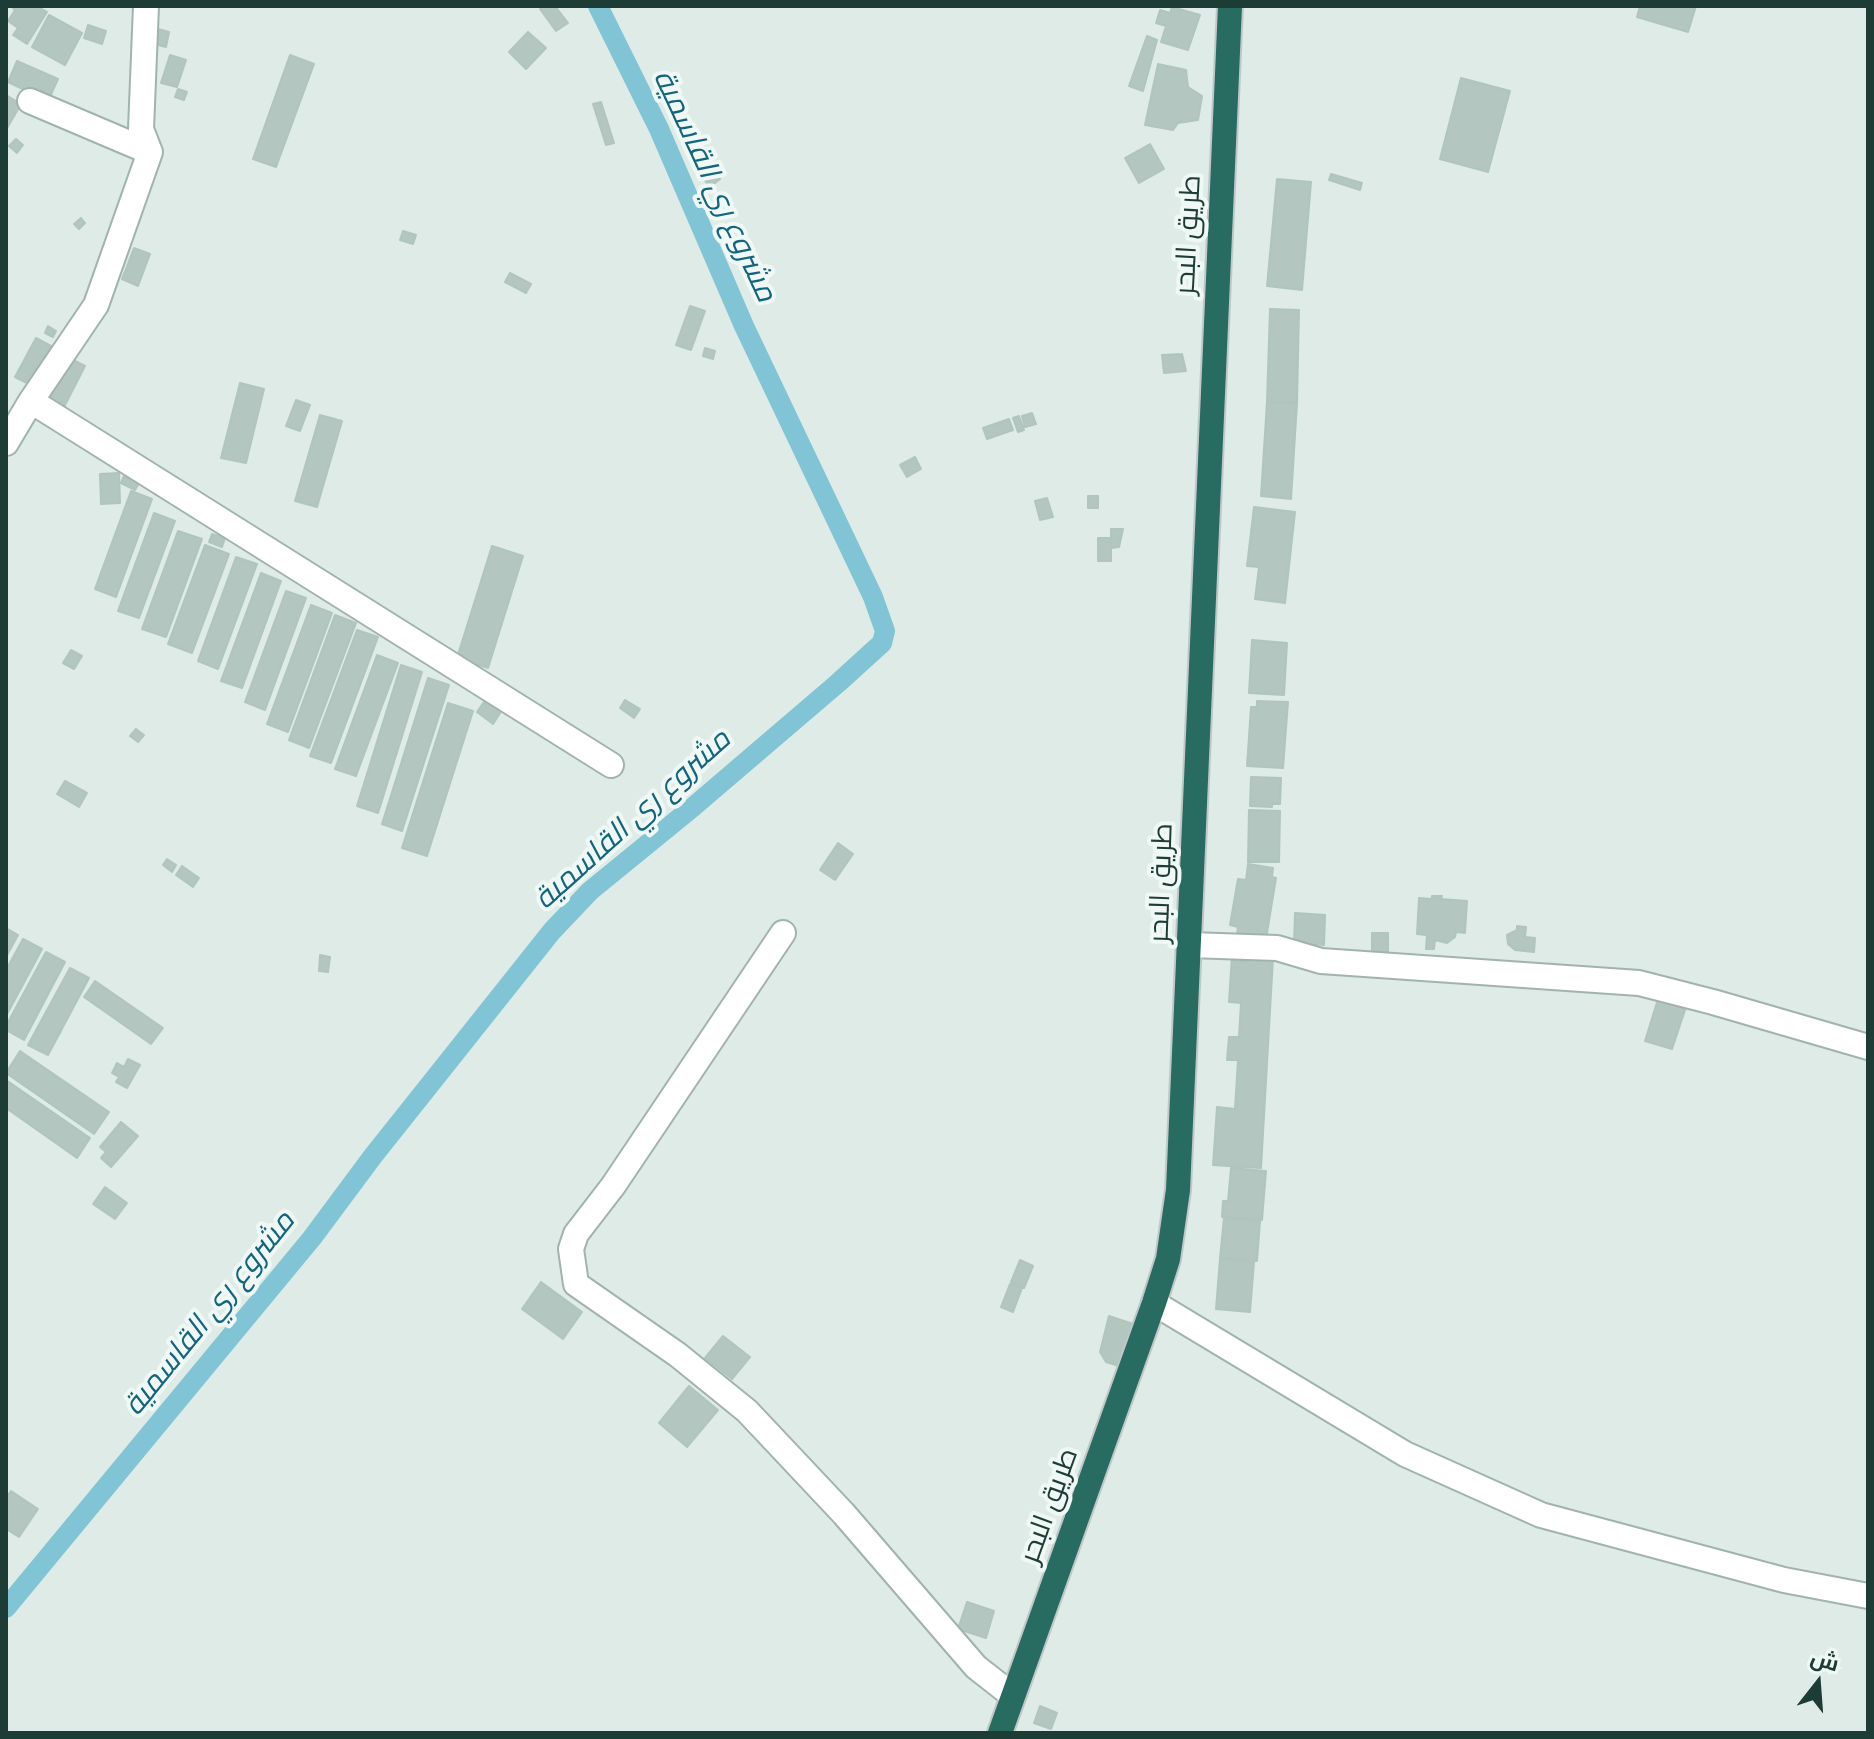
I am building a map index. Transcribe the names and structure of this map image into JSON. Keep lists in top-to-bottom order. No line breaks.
{"streets":{"highway":["طريق البحر"]},"water":["مشروع ري القاسمية"],"north":"top"}
